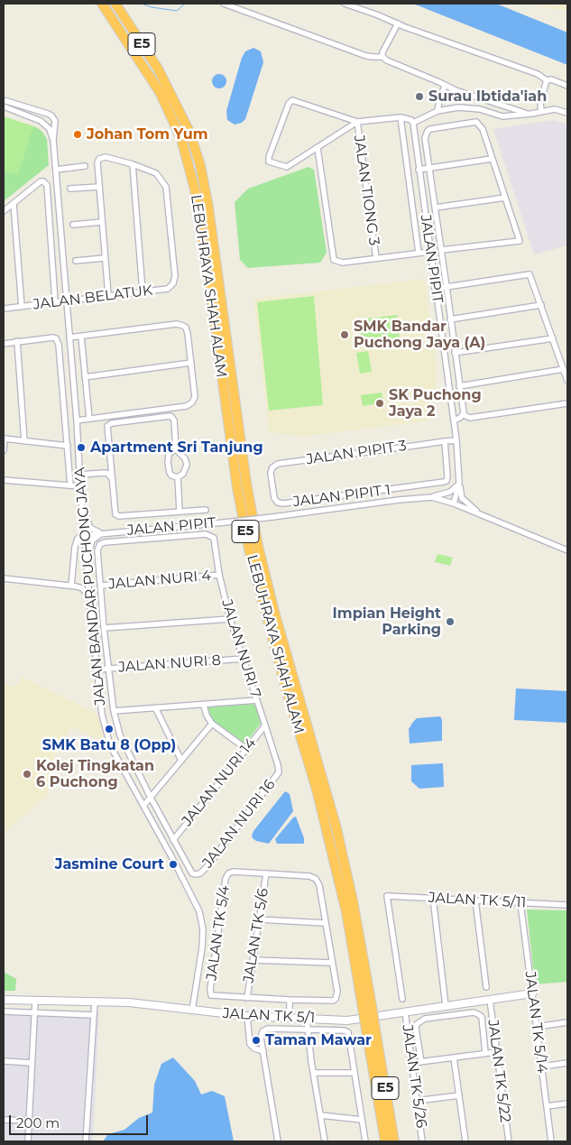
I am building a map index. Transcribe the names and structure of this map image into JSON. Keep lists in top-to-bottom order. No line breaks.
{"streets":{"highway":["E5","LEBUHRAYA SHAH ALAM"],"street":["JALAN TIONG 3","JALAN PIPIT","JALAN BELATUK","JALAN PIPIT 3","JALAN PIPIT 1","JALAN NURI 4","JALAN BANDAR PUCHONG JAYA","JALAN NURI 7","JALAN NURI 8","JALAN NURI 14","JALAN NURI 16","JALAN TK 5/11","JALAN TK 5/4","JALAN TK 5/6","JALAN TK 5/1","JALAN TK 5/14","JALAN TK 5/22","JALAN TK 5/26"]},"crossings":[["JALAN PIPIT","JALAN PIPIT 3"],["JALAN PIPIT","JALAN BANDAR PUCHONG JAYA"],["JALAN BELATUK","JALAN BANDAR PUCHONG JAYA"],["JALAN PIPIT 3","JALAN PIPIT 1"],["JALAN NURI 4","JALAN NURI 7"],["JALAN BANDAR PUCHONG JAYA","JALAN NURI 8"],["JALAN BANDAR PUCHONG JAYA","JALAN TK 5/1"],["JALAN NURI 7","JALAN NURI 8"],["JALAN NURI 7","JALAN NURI 14"],["JALAN NURI 7","JALAN NURI 16"],["JALAN NURI 14","JALAN NURI 16"],["JALAN TK 5/11","JALAN TK 5/14"],["JALAN TK 5/4","JALAN TK 5/6"],["JALAN TK 5/1","JALAN TK 5/14"],["JALAN TK 5/1","JALAN TK 5/22"],["JALAN TK 5/1","JALAN TK 5/26"]],"places":["Surau Ibtida'iah","Johan Tom Yum","SMK Bandar Puchong Jaya (A)","SK Puchong Jaya 2","Apartment Sri Tanjung","Impian Height Parking","SMK Batu 8 (Opp)","Kolej Tingkatan 6 Puchong","Jasmine Court","Taman Mawar"],"scale_bar":"200 m"}
